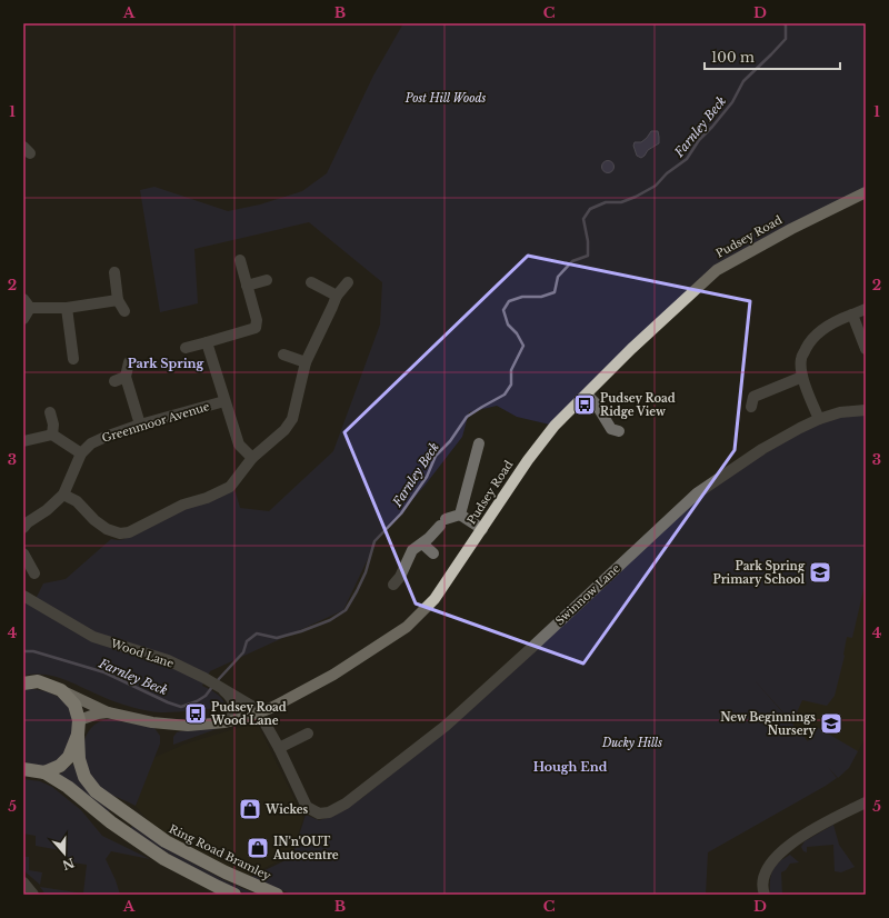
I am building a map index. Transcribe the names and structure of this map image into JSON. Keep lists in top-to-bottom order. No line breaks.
{"streets":{"highway":["Ring Road Bramley"],"main road":["Pudsey Road"],"street":["Greenmoor Avenue","Swinnow Lane","Wood Lane"]},"crossings":[["Pudsey Road","Wood Lane"]],"districts":["Park Spring","Hough End"],"water":["Farnley Beck"],"parks":["Post Hill Woods","Ducky Hills"],"places":{"bus stop":["Pudsey Road Ridge View","Pudsey Road Wood Lane"],"school or university":["Park Spring Primary School","New Beginnings Nursery"],"shop":["Wickes","IN'n'OUT Autocentre"]},"scale_bar":"100 m","north":"bottom","grid":{"columns":["A","B","C","D"],"rows":["1","2","3","4","5"]}}
